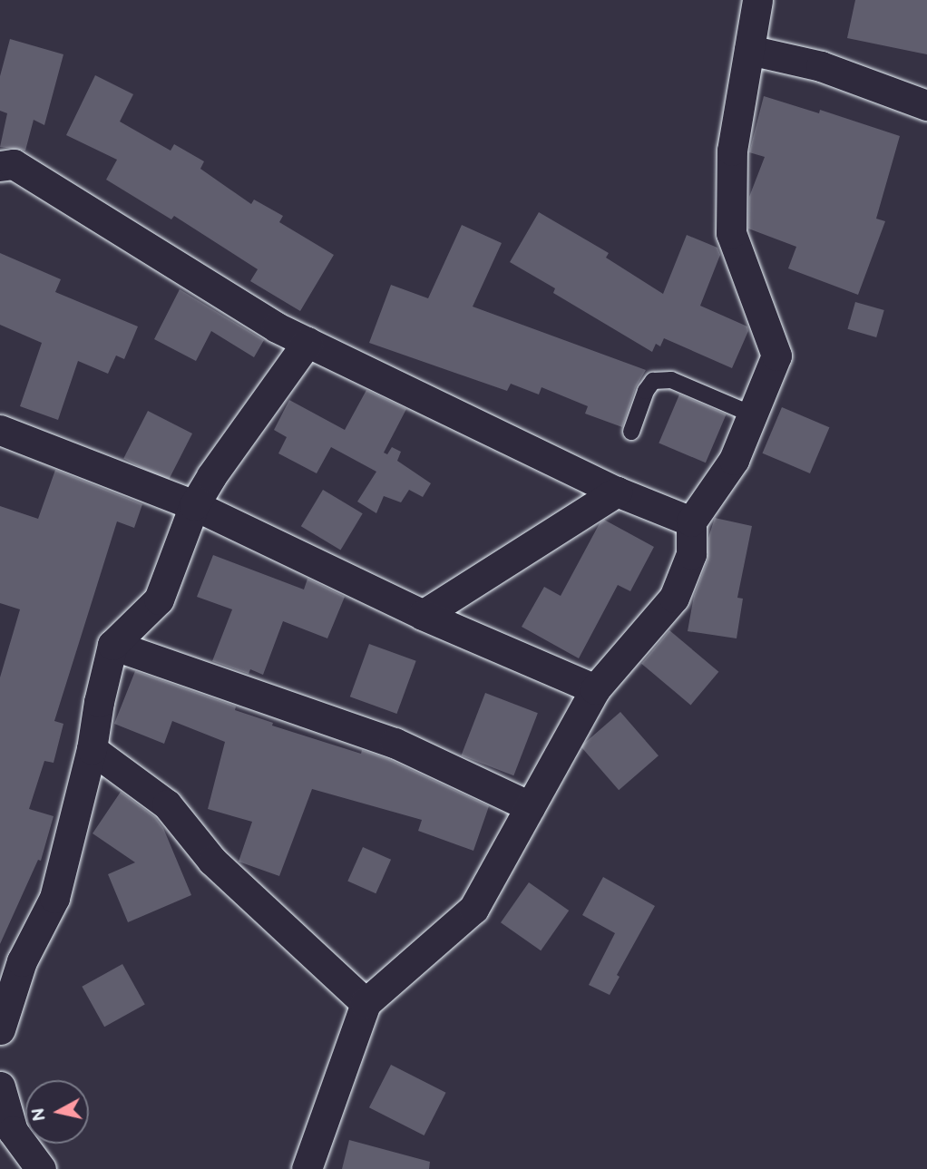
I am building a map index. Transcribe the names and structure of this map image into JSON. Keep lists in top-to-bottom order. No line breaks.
{"north":"left"}
